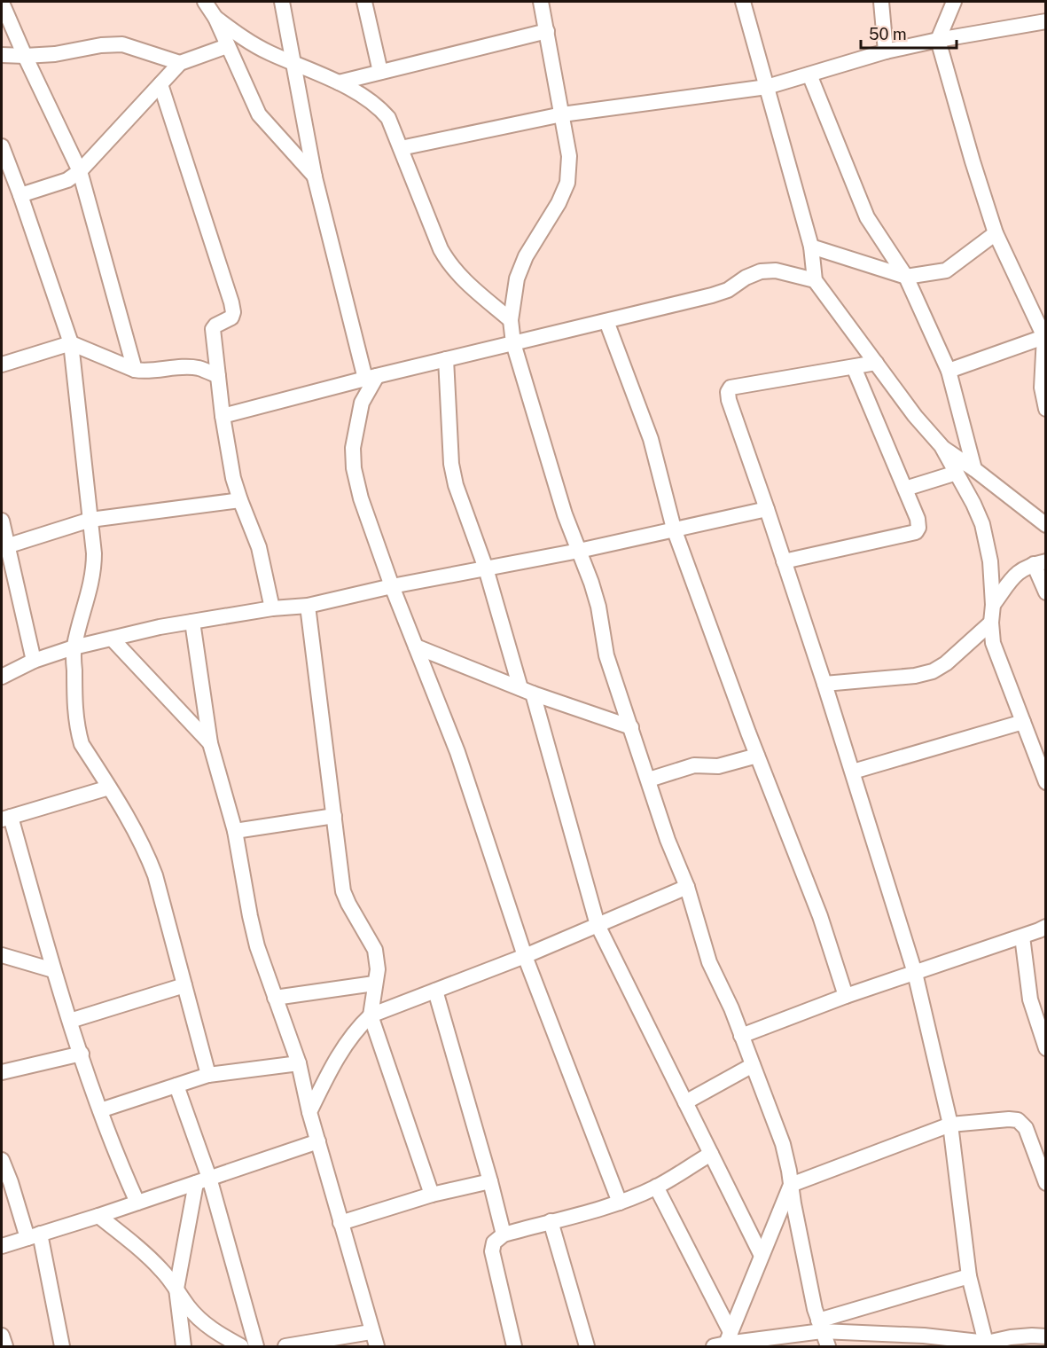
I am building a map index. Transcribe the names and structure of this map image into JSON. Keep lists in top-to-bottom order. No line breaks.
{"scale_bar":"50 m"}
